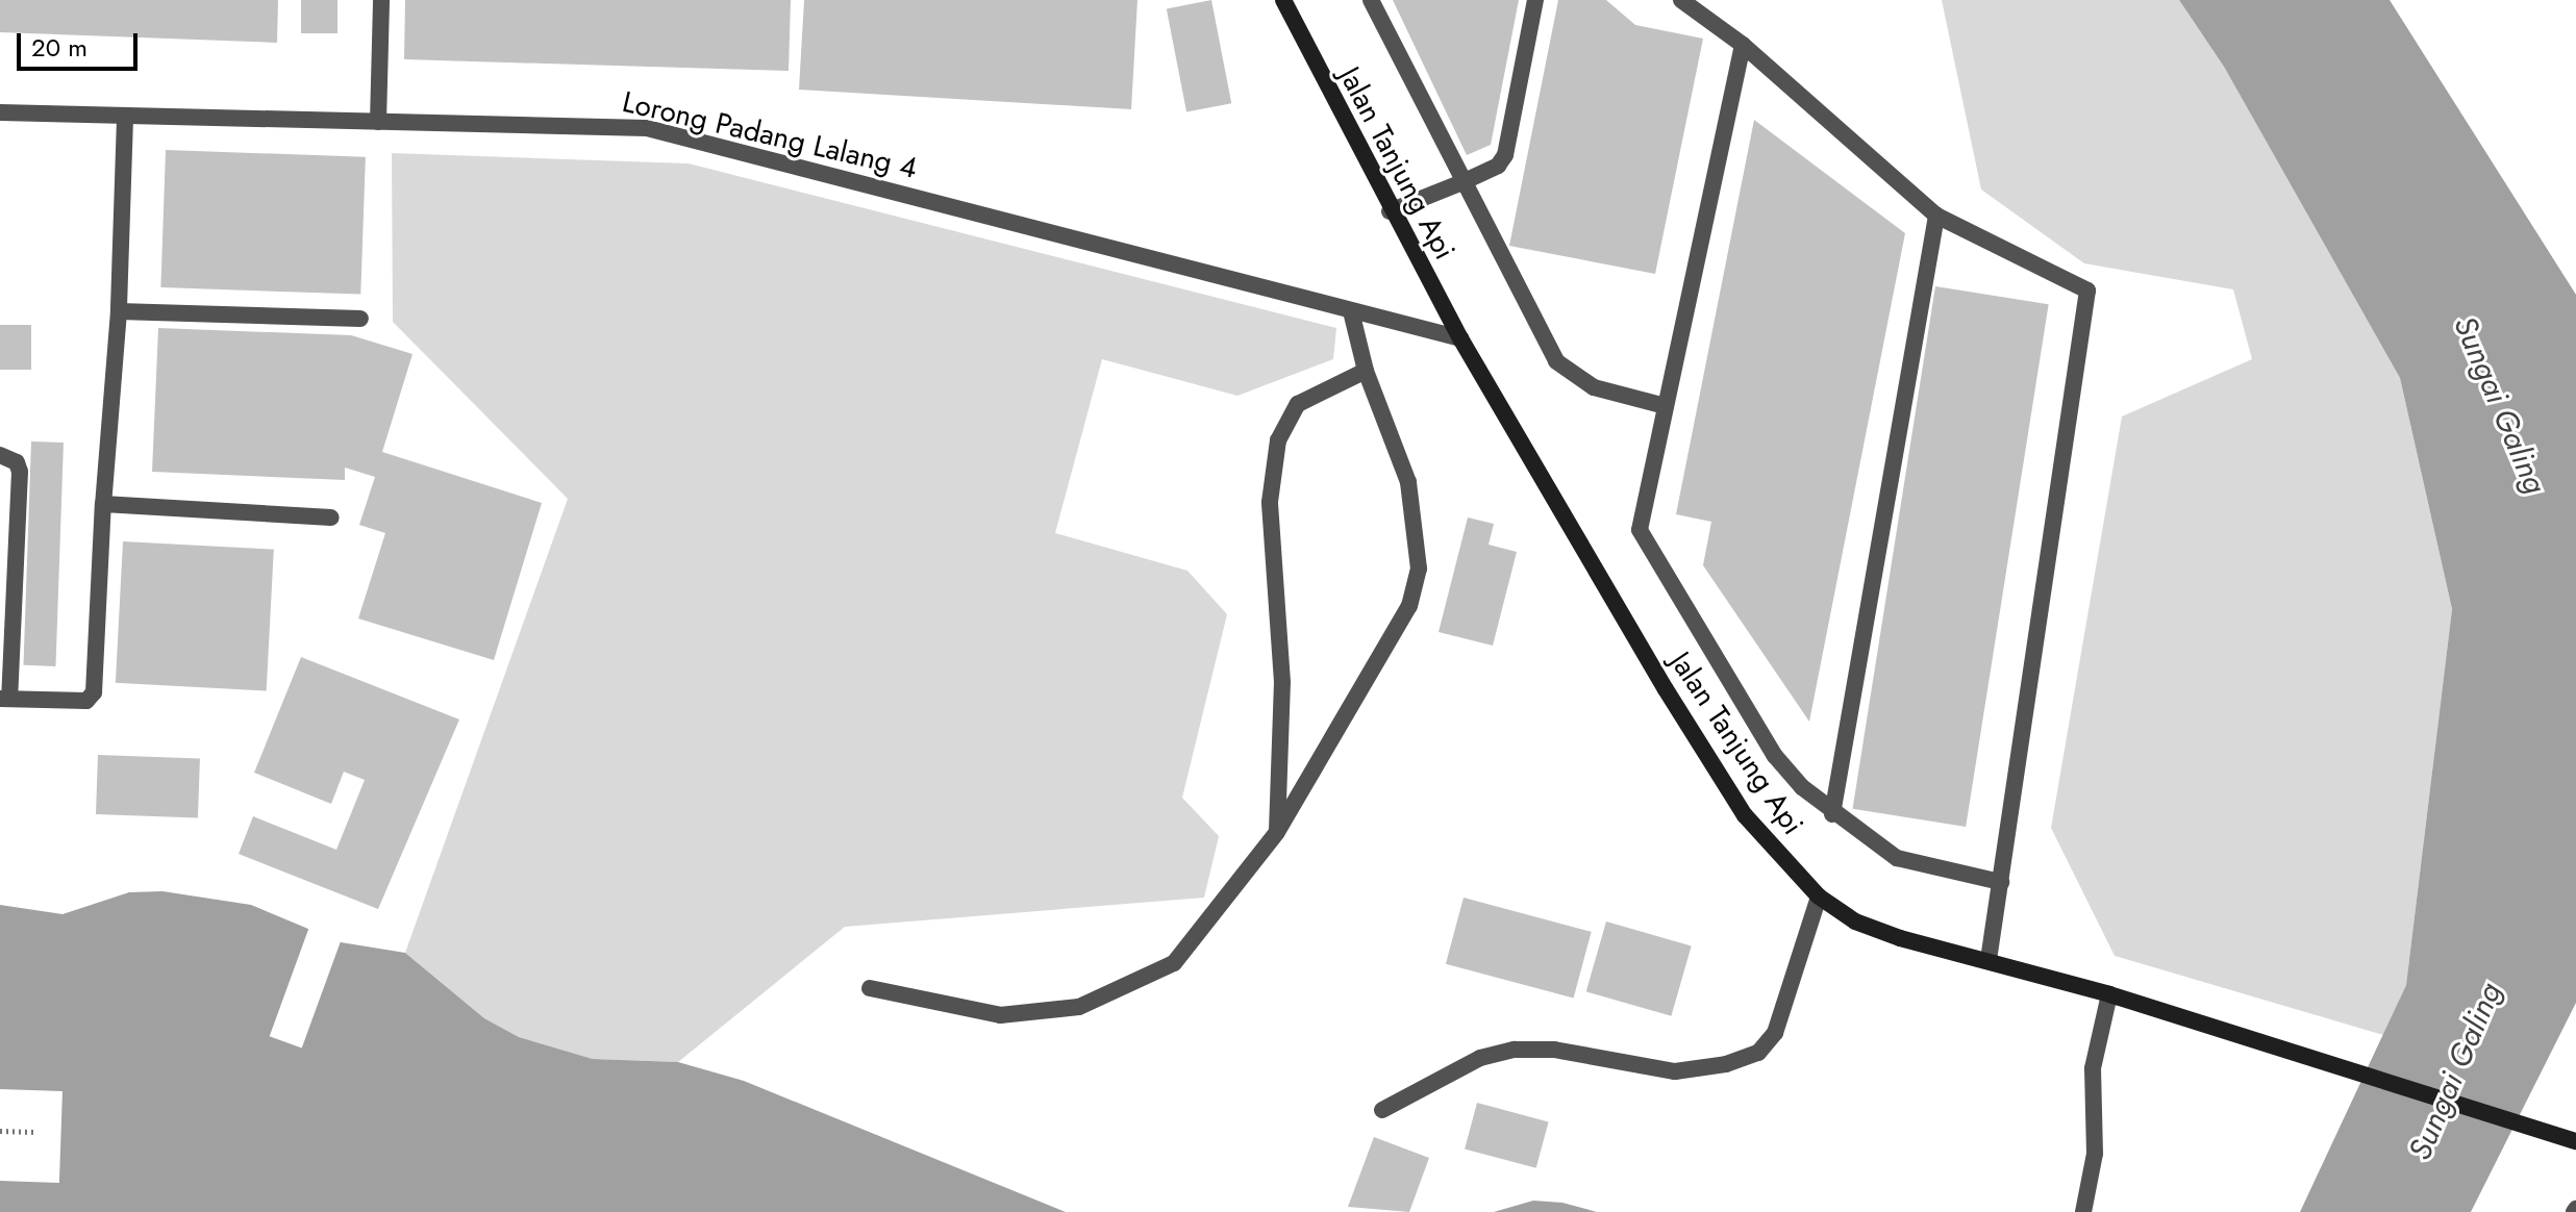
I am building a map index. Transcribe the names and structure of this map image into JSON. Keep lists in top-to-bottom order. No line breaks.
{"streets":{"street":["Lorong Padang Lalang 4","Jalan Tanjung Api"]},"crossings":[["Lorong Padang Lalang 4","Jalan Tanjung Api"]],"water":["Sungai Galing"],"scale_bar":"20 m"}
